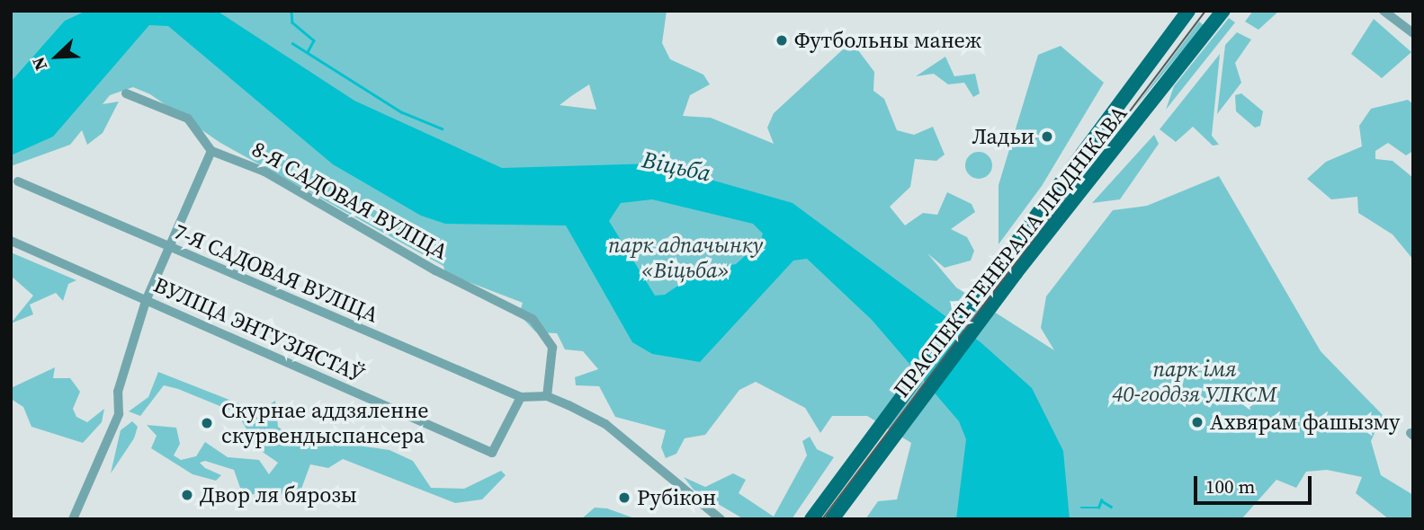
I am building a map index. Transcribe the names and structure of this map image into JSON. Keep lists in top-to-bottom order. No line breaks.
{"streets":{"main road":["ПРАСПЕКТ ГЕНЕРАЛА ЛЮДНІКАВА"],"street":["8-Я САДОВАЯ ВУЛІЦА","7-Я САДОВАЯ ВУЛІЦА","ВУЛІЦА ЭНТУЗІЯСТАЎ"]},"crossings":[["7-Я САДОВАЯ ВУЛІЦА","ВУЛІЦА ЭНТУЗІЯСТАЎ"]],"water":["Віцьба"],"parks":["парк адпачынку «Віцьба»","парк імя 40-годдзя УЛКСМ"],"places":["Футбольны манеж","Ладьи","Ахвярам фашызму","Скурнае аддзяленне скурвендыспансера","Двор ля бярозы","Рубікон"],"scale_bar":"100 m","north":"bottom left"}
